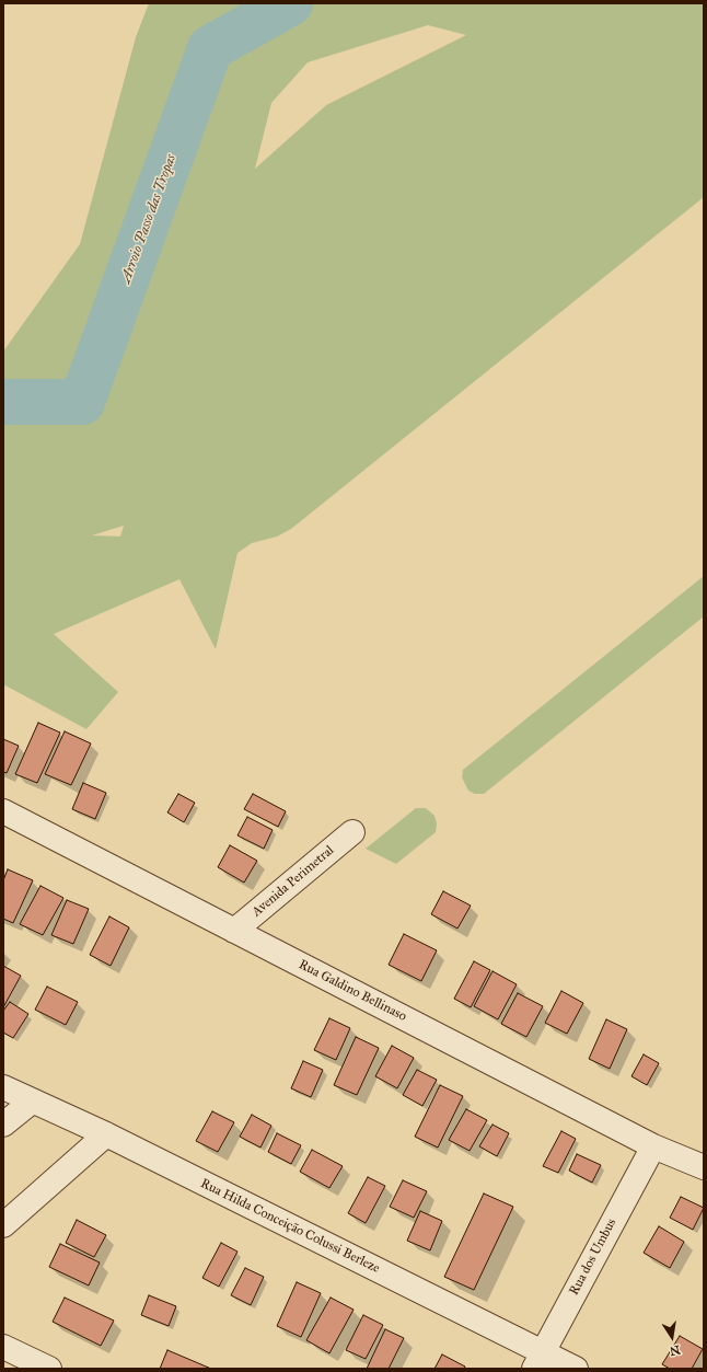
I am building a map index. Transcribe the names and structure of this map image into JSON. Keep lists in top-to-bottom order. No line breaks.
{"streets":{"street":["Avenida Perimetral","Rua Galdino Bellinaso","Rua Hilda Conceição Colussi Berleze","Rua dos Umbus"]},"crossings":[["Avenida Perimetral","Rua Galdino Bellinaso"],["Rua Galdino Bellinaso","Rua dos Umbus"],["Rua Hilda Conceição Colussi Berleze","Rua dos Umbus"]],"water":["Arroio Passo das Tropas"],"north":"bottom"}
